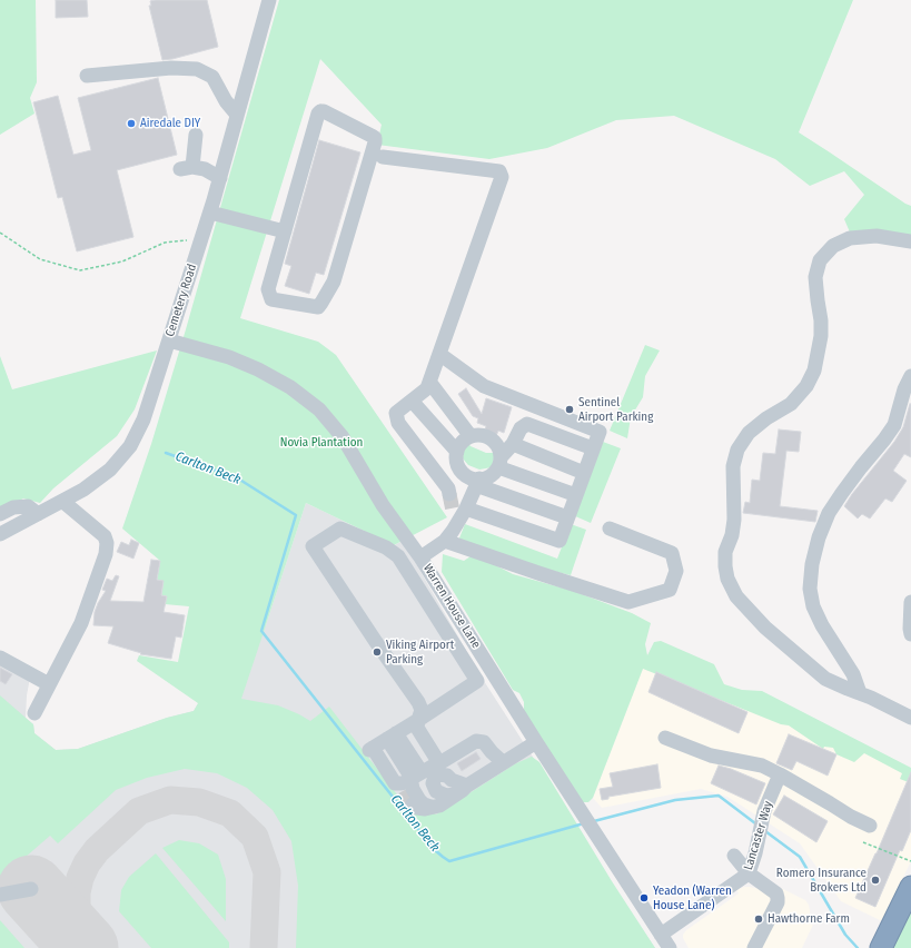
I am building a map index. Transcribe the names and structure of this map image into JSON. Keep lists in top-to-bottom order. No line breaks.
{"streets":{"street":["Cemetery Road","Warren House Lane","Lancaster Way"]},"crossings":[["Cemetery Road","Warren House Lane"],["Warren House Lane","Lancaster Way"]],"water":["Carlton Beck"],"parks":["Novia Plantation"],"places":["Airedale DIY","Sentinel Airport Parking","Viking Airport Parking","Romero Insurance Brokers Ltd","Yeadon (Warren House Lane)","Hawthorne Farm"]}
